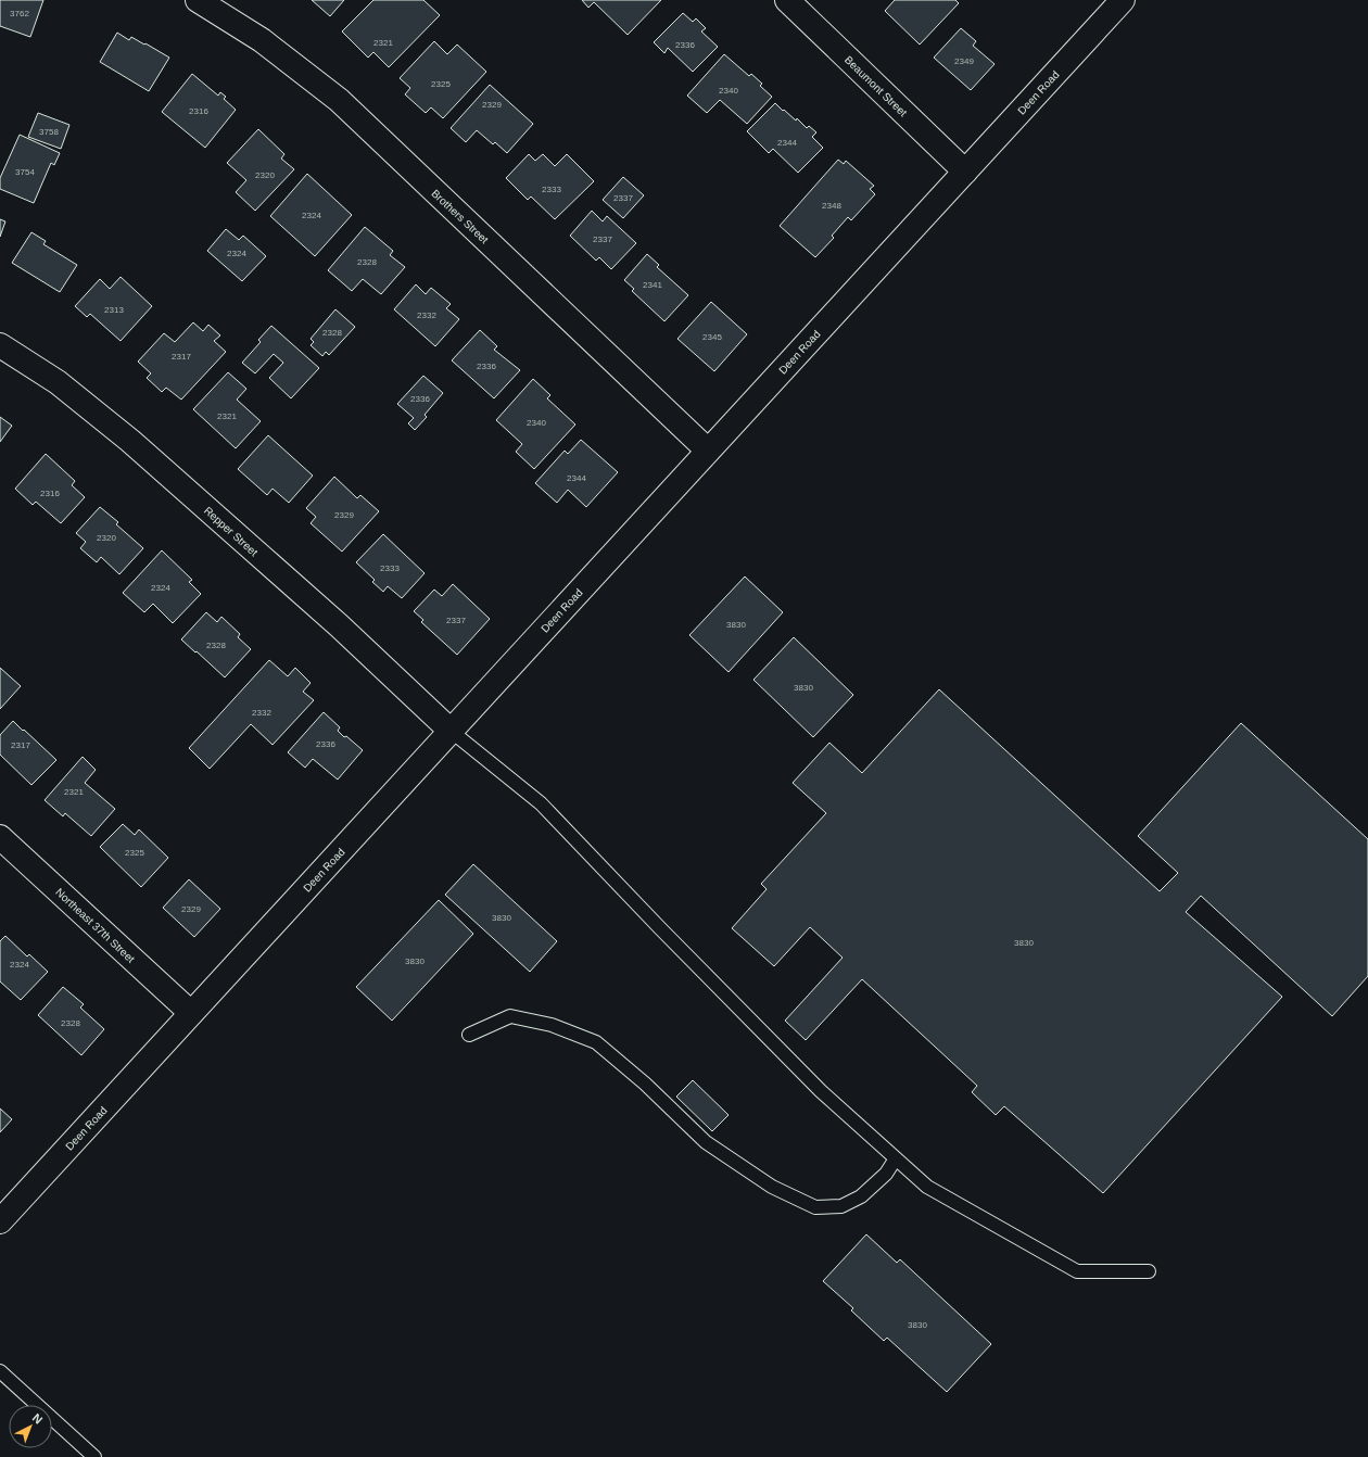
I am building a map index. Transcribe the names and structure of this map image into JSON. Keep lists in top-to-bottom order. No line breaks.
{"streets":{"street":["Beaumont Street","Deen Road","Brothers Street","Repper Street","Northeast 37th Street"]},"crossings":[["Beaumont Street","Deen Road"],["Deen Road","Brothers Street"],["Deen Road","Repper Street"],["Deen Road","Northeast 37th Street"]],"house_numbers":["3762","2321","2336","2349","2325","2340","2329","2316","3758","2344","3754","2320","2333","2337","2348","2324","2337","2324","2328","2341","2313","2332","2328","2345","2317","2336","2336","2321","2340","2344","2316","2329","2320","2333","2324","2337","3830","2328","3830","2332","2336","2317","2321","2325","2329","3830","3830","3830","2324","2328","3830"],"north":"top right"}
